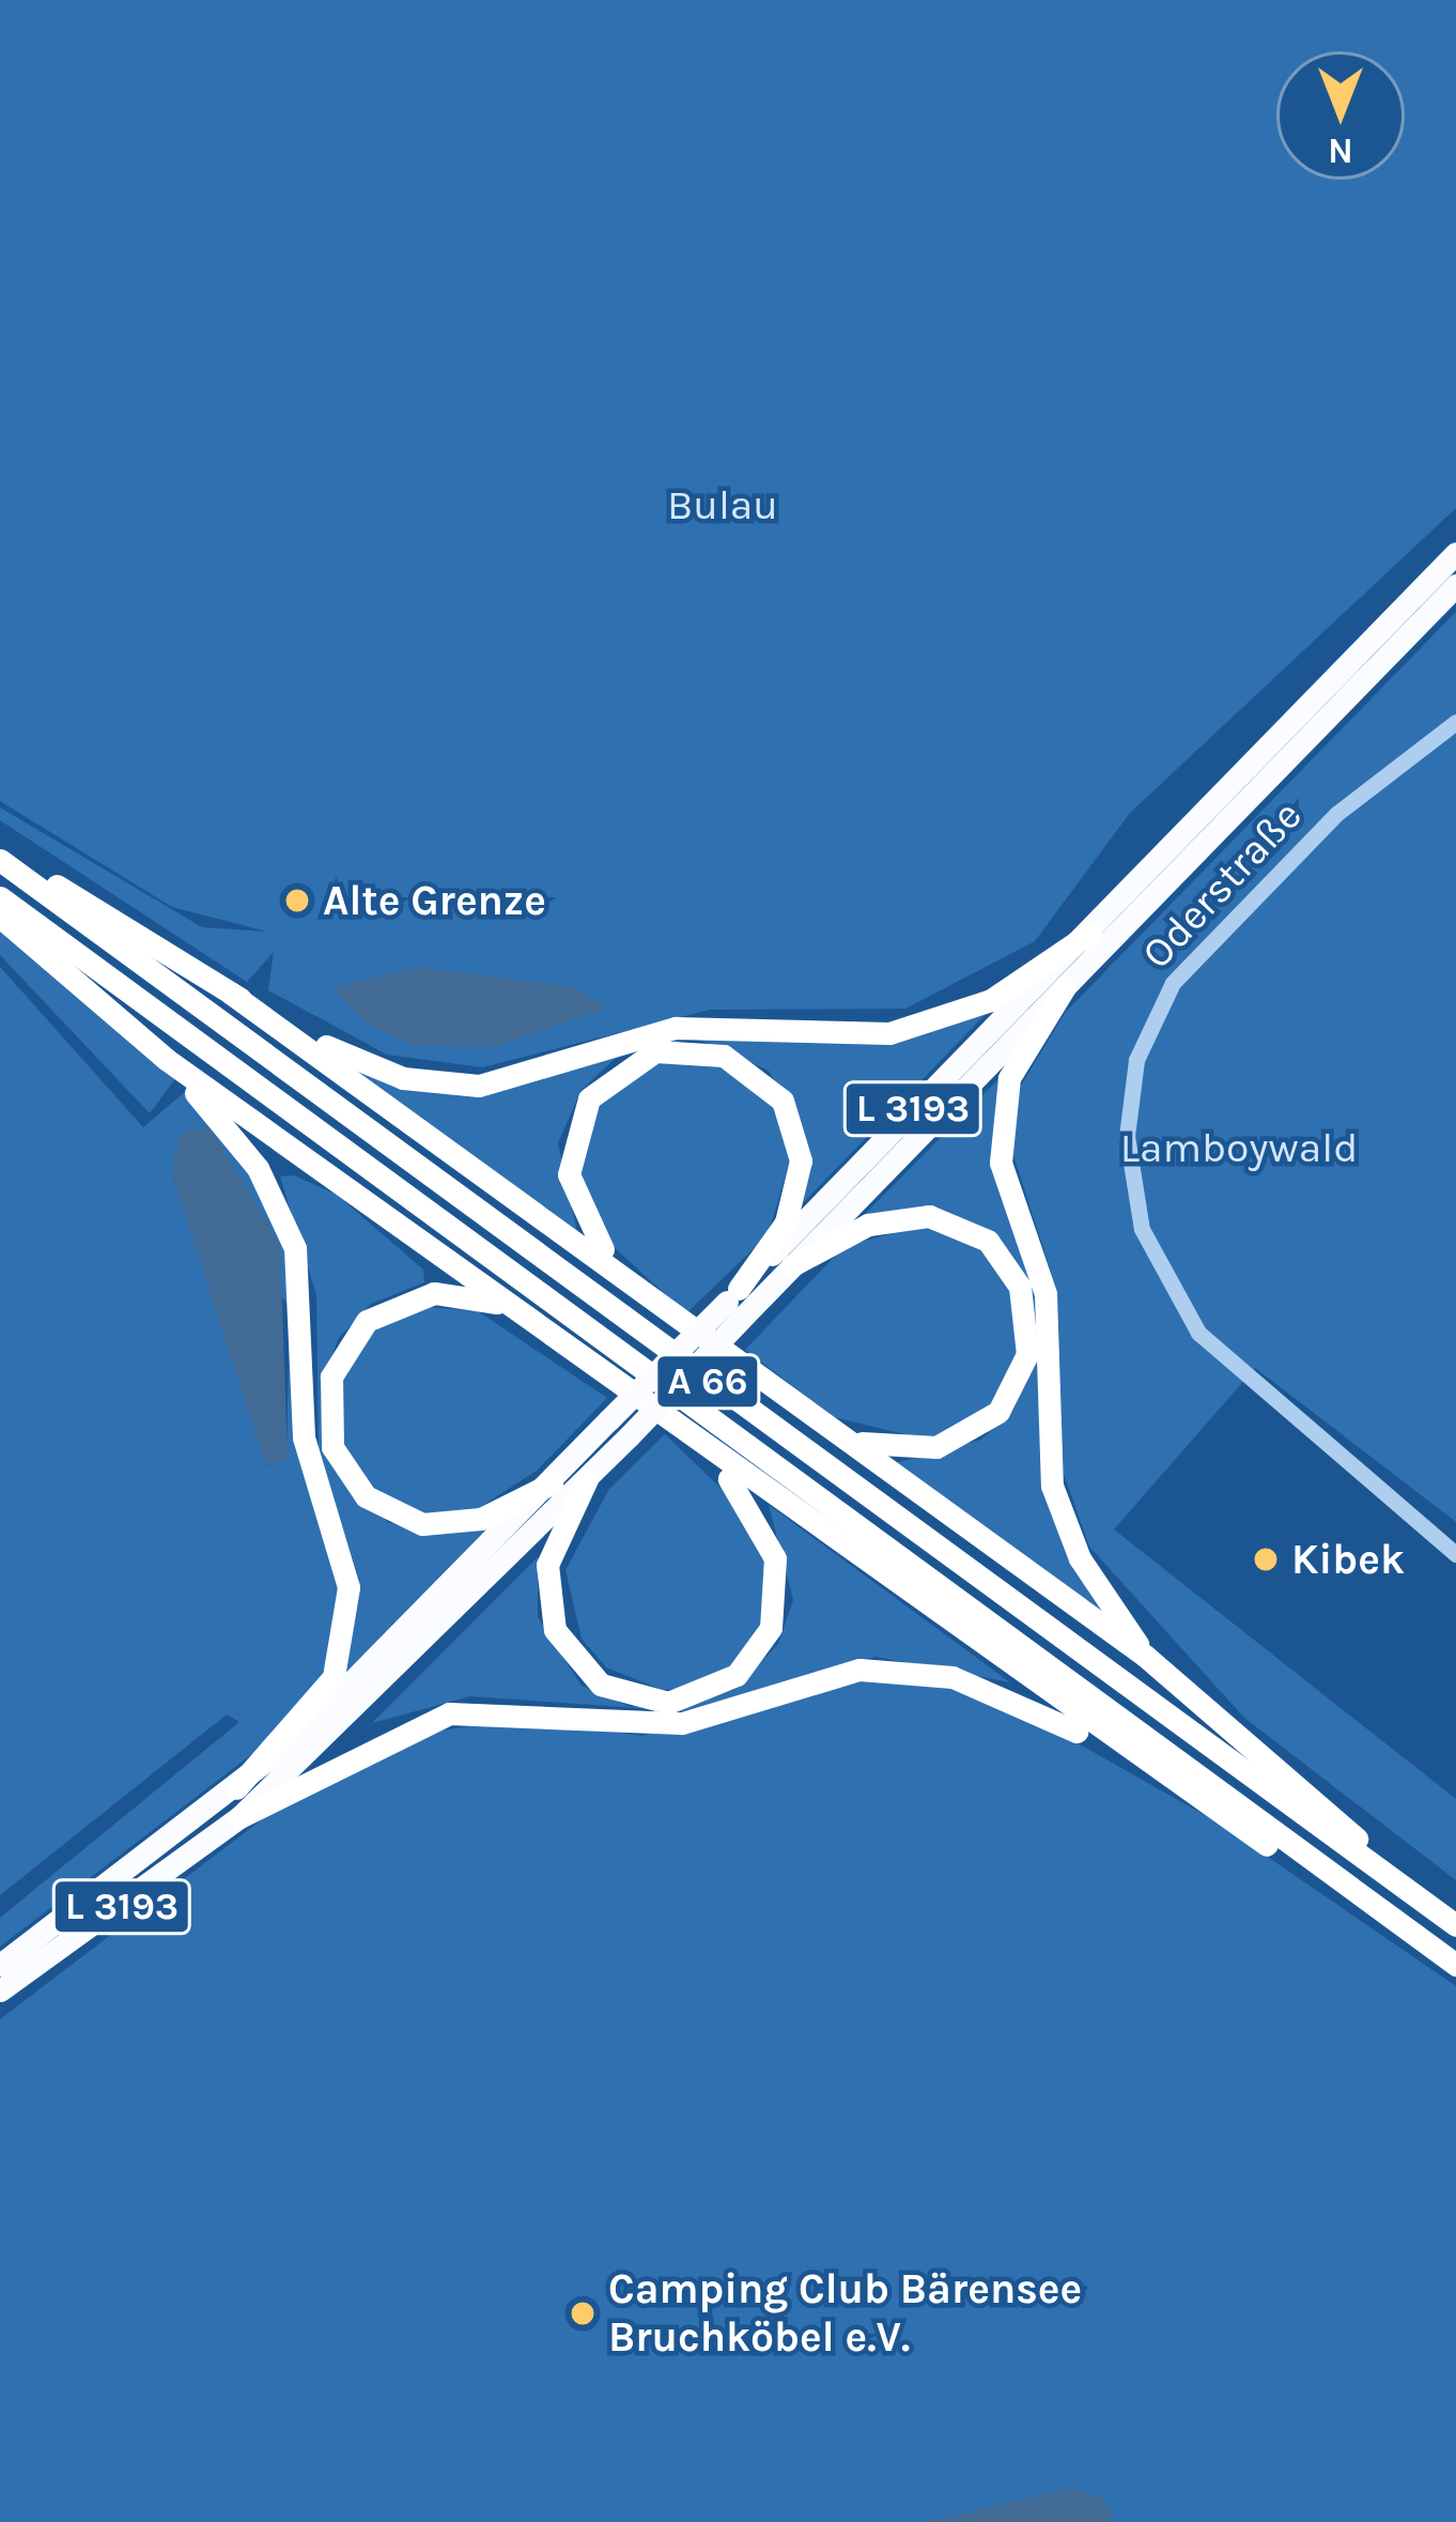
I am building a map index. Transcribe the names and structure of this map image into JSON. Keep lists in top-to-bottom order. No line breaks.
{"streets":{"highway":["L 3193","A 66"],"street":["Oderstraße"]},"parks":["Bulau","Lamboywald"],"places":["Alte Grenze","Kibek","Camping Club Bärensee Bruchköbel e.V."],"north":"bottom"}
